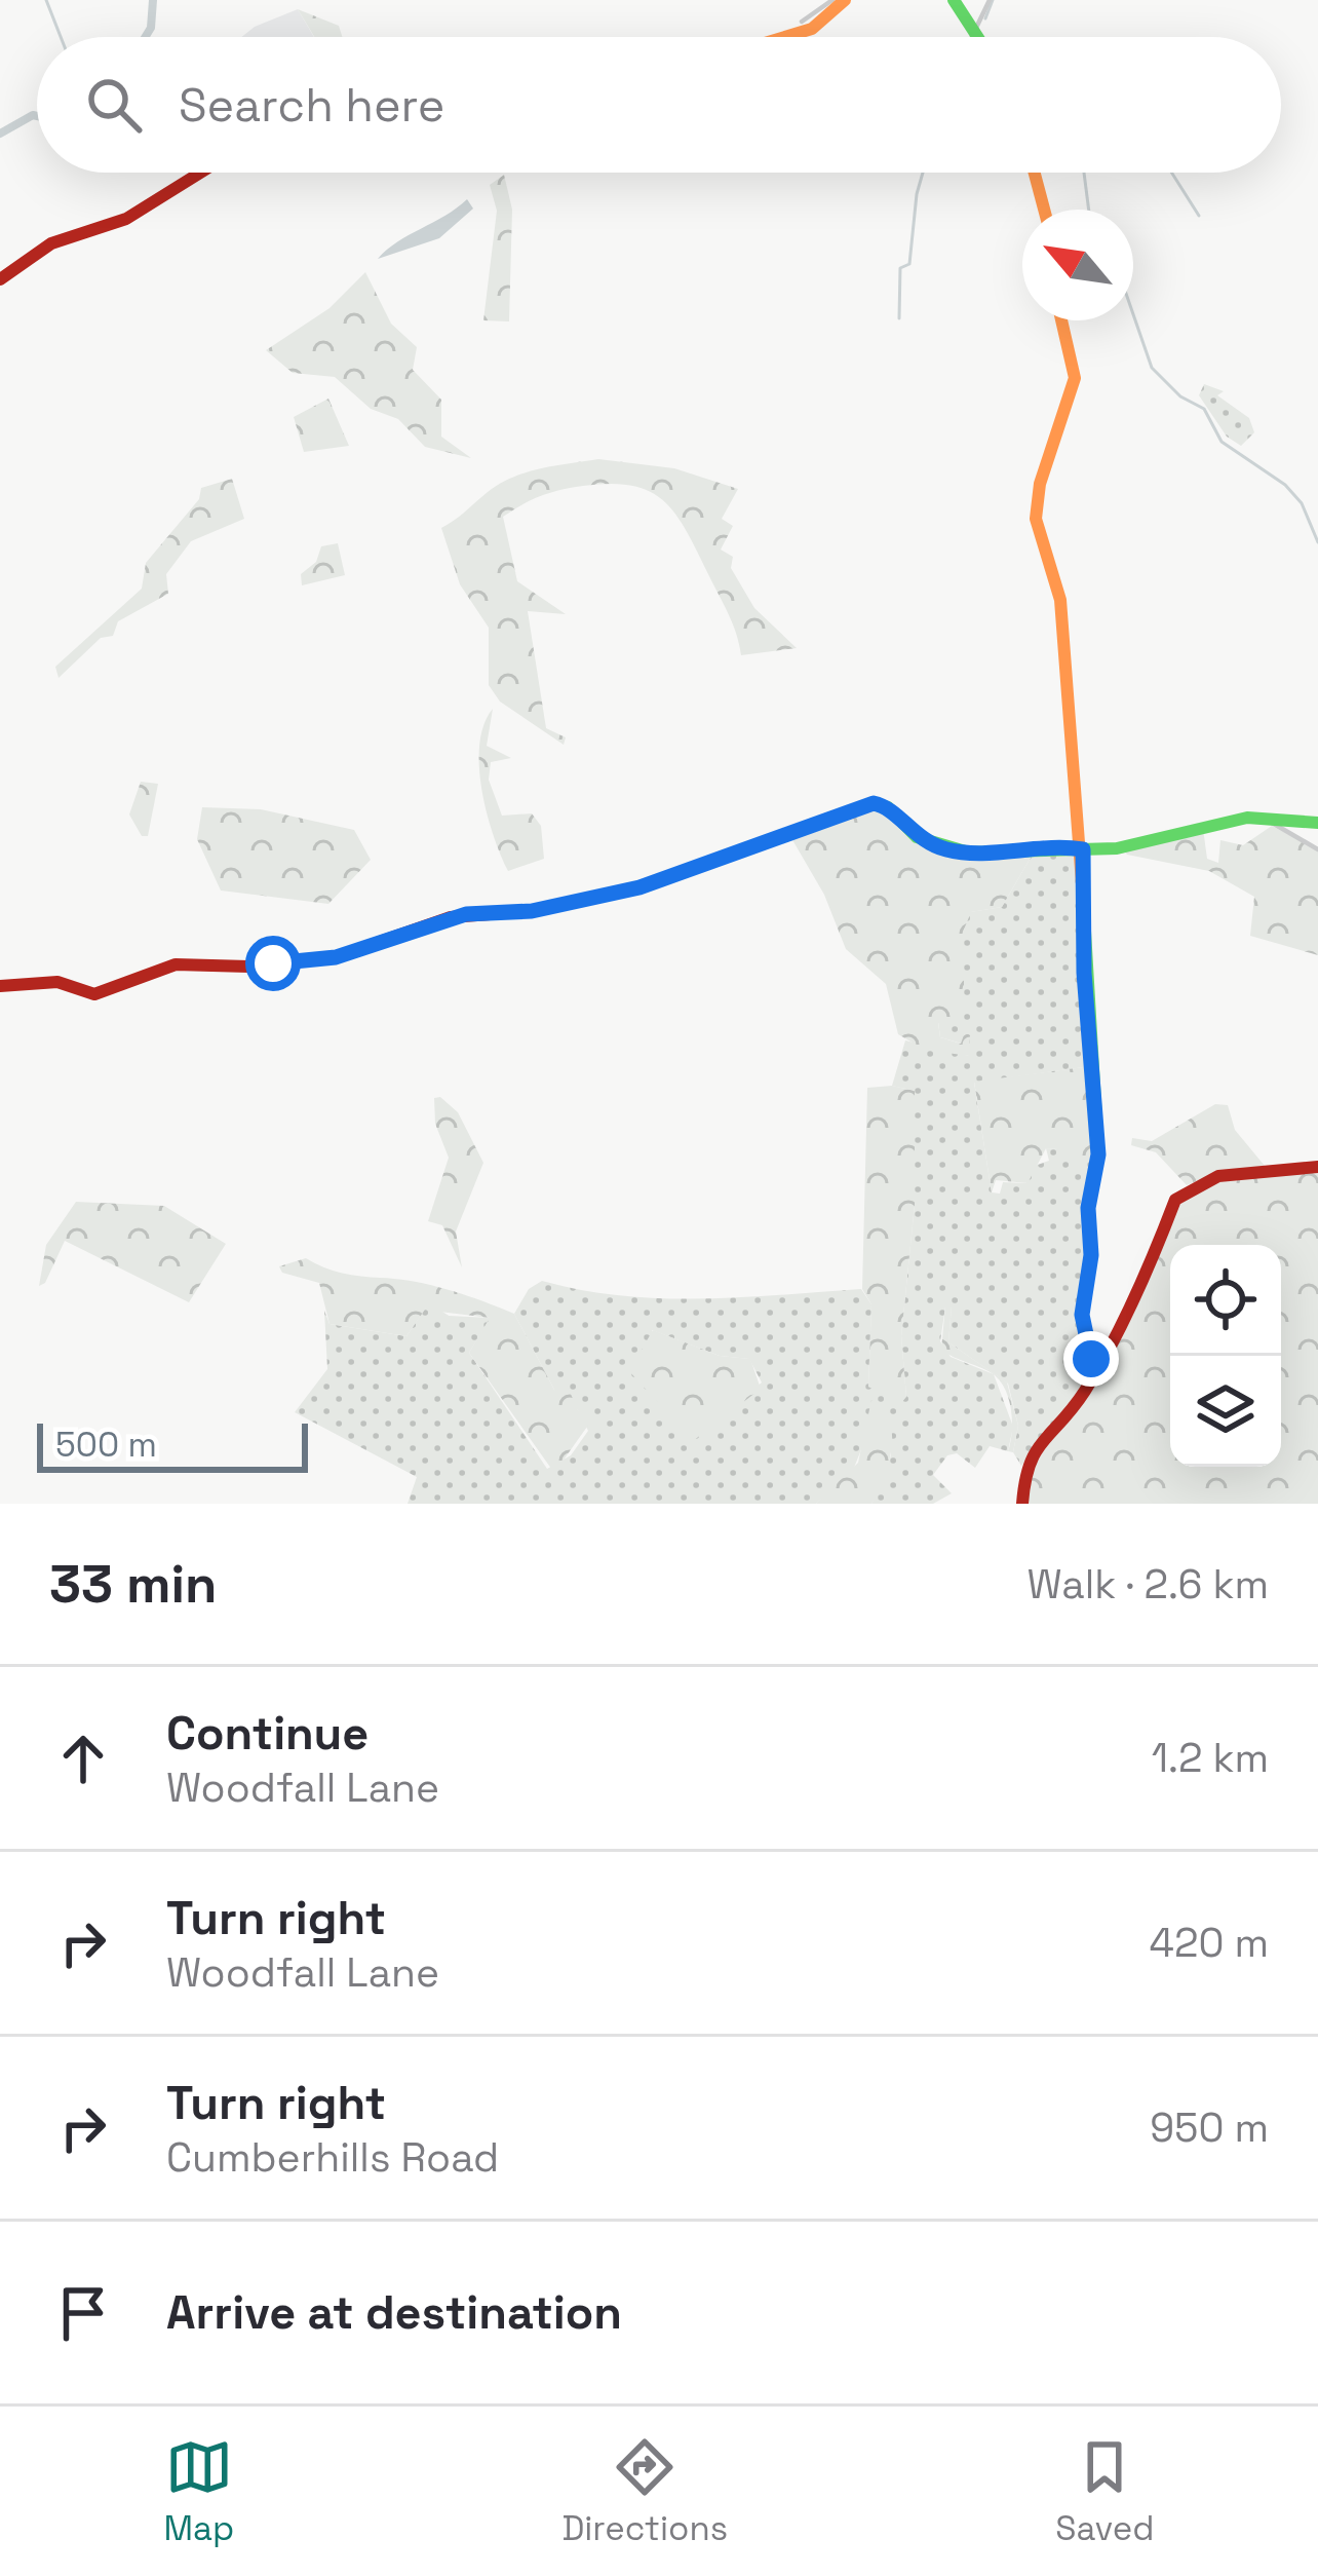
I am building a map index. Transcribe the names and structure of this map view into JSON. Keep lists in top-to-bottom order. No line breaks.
{"scale_bar":"500 m","north":"top left","page":{"search":"Search here","scale":"500 m","heading":["33 min","Walk · 2.6 km"],"list":[["Continue","Woodfall Lane","1.2 km"],["Turn right","Woodfall Lane","420 m"],["Turn right","Cumberhills Road","950 m"],"Arrive at destination"],"nav":["Map","Directions","Saved"]}}
